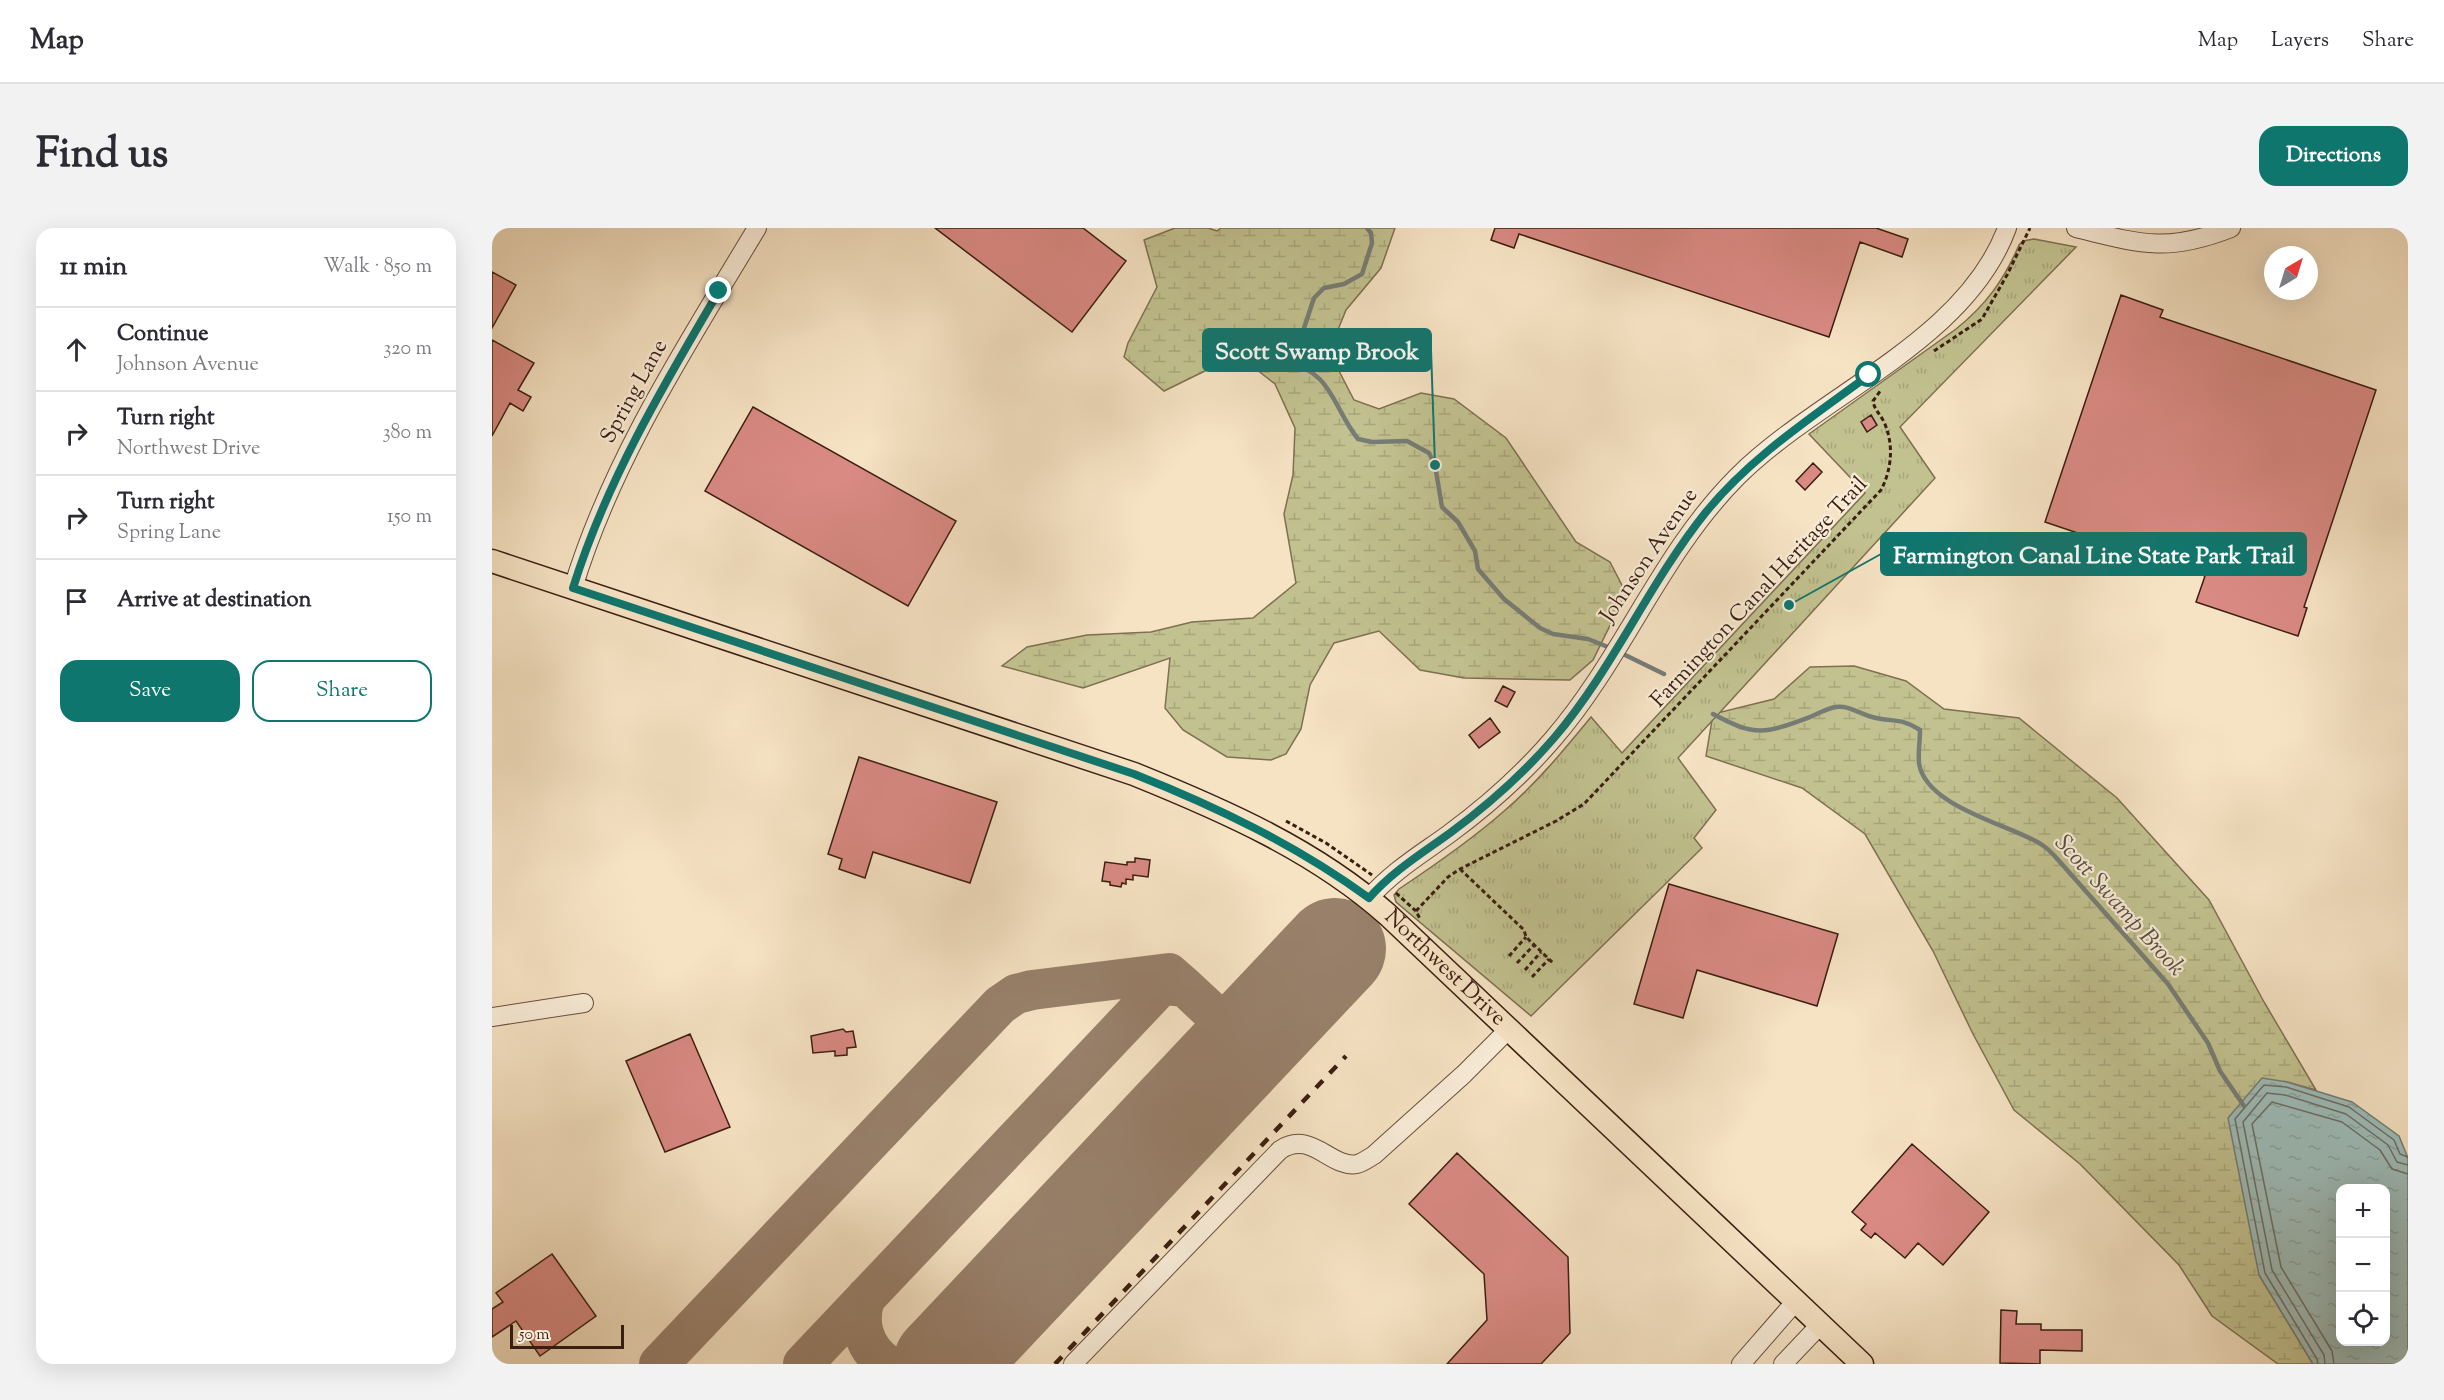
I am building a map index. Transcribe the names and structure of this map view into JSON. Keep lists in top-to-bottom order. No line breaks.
{"streets":{"main road":["Northwest Drive"],"street":["Spring Lane","Johnson Avenue"],"path":["Farmington Canal Heritage Trail"]},"crossings":[["Spring Lane","Northwest Drive"],["Johnson Avenue","Northwest Drive"]],"water":["Scott Swamp Brook"],"places":["Scott Swamp Brook","Farmington Canal Line State Park Trail"],"scale_bar":"50 m","north":"top right","page":{"header":"Map","nav":["Map","Layers","Share"],"title":"Find us","buttons":["Directions",["Save","Share"]],"heading":["11 min","Walk · 850 m"],"list":[["Continue","Johnson Avenue","320 m"],["Turn right","Northwest Drive","380 m"],["Turn right","Spring Lane","150 m"],"Arrive at destination"],"map_buttons":["+","−"],"scale":"50 m"}}
